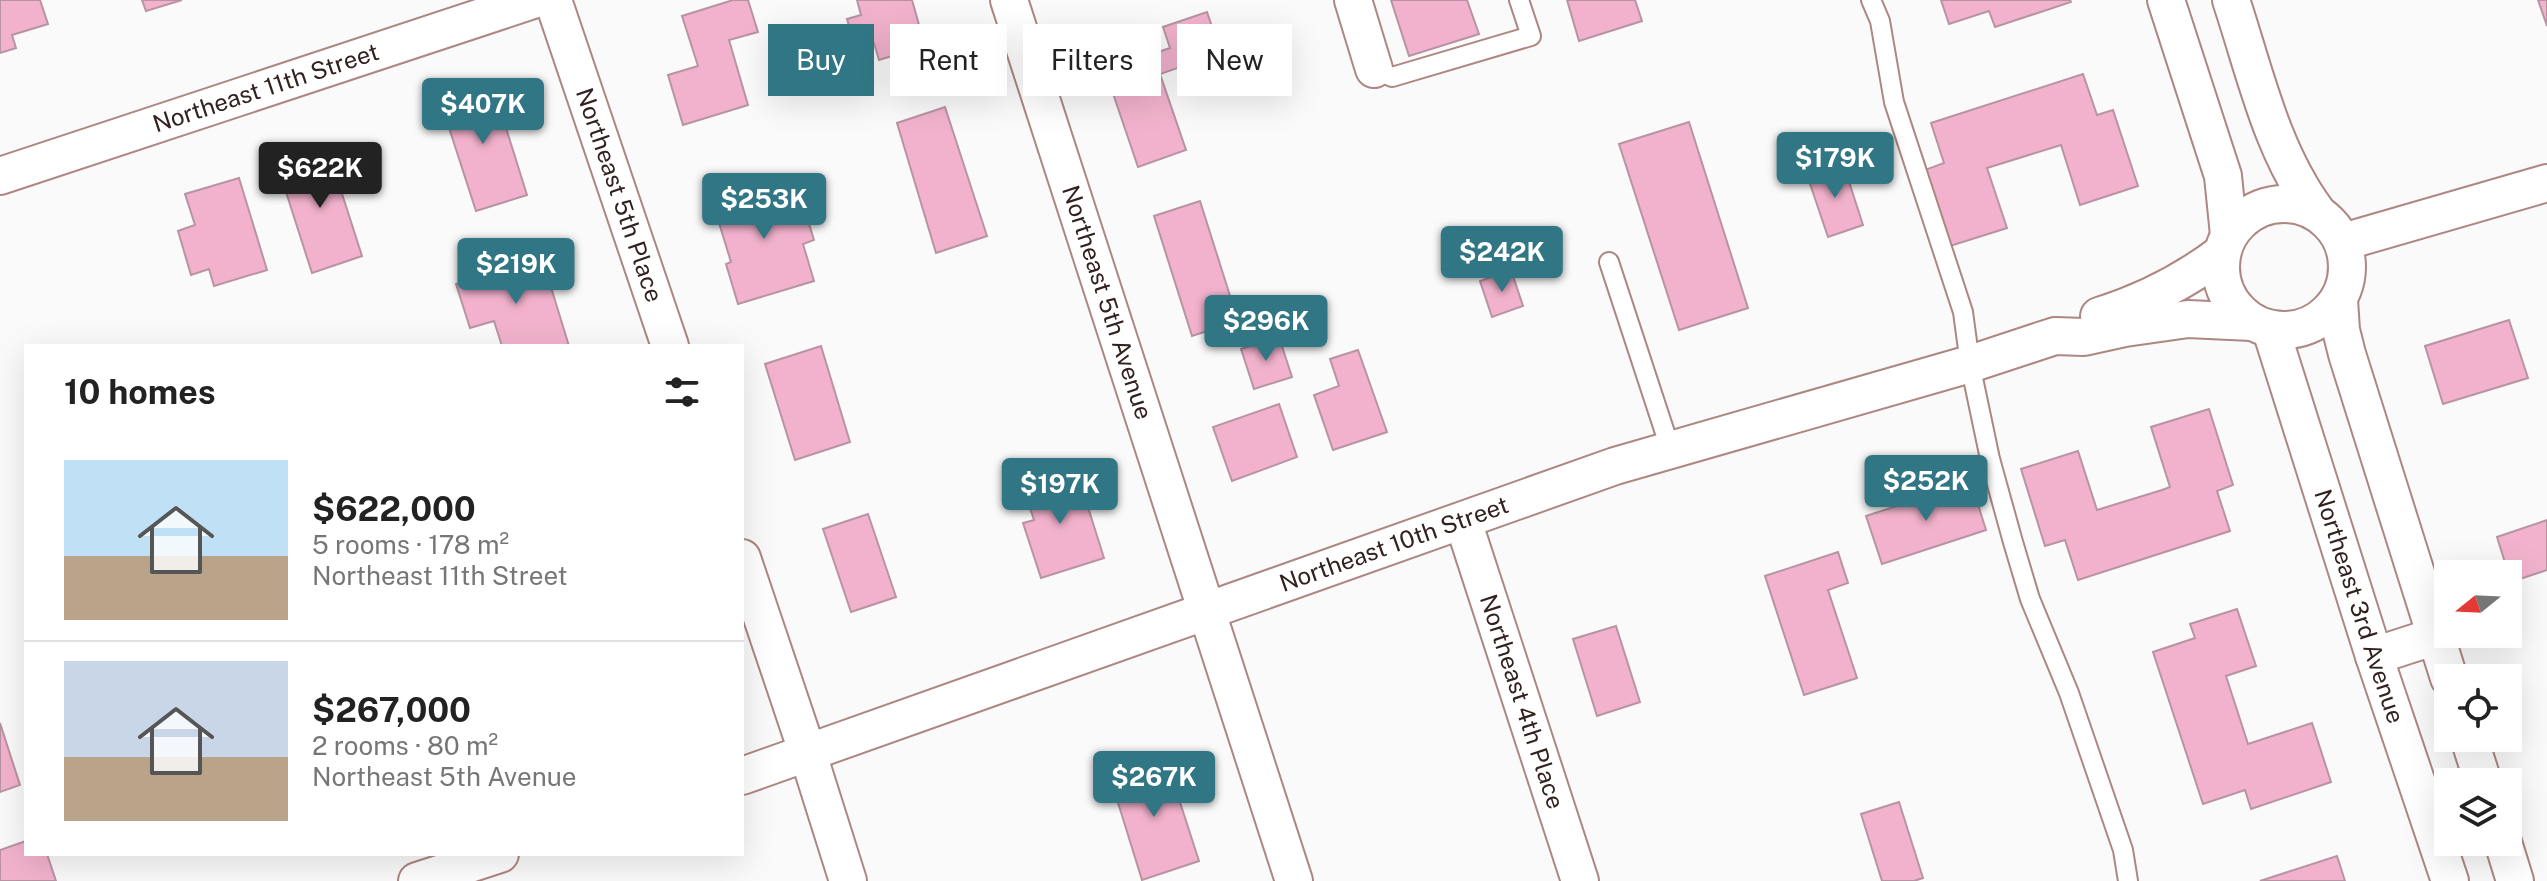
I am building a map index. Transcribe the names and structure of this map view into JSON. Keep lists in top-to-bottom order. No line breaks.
{"streets":{"street":["Northeast 11th Street","Northeast 5th Place","Northeast 5th Avenue","Northeast 10th Street","Northeast 3rd Avenue","Northeast 4th Place"]},"crossings":[["Northeast 5th Avenue","Northeast 10th Street"],["Northeast 10th Street","Northeast 3rd Avenue"],["Northeast 10th Street","Northeast 4th Place"]],"north":"left","page":{"chip":["Buy","Rent","Filters","New"],"price":["$407K","$179K","$622K","$253K","$242K","$219K","$296K","$252K","$197K","$267K"],"heading":"10 homes","list":[{"name":"$622,000","note":"5 rooms · 178 m² · Northeast 11th Street"},{"name":"$267,000","note":"2 rooms · 80 m² · Northeast 5th Avenue"}]}}
